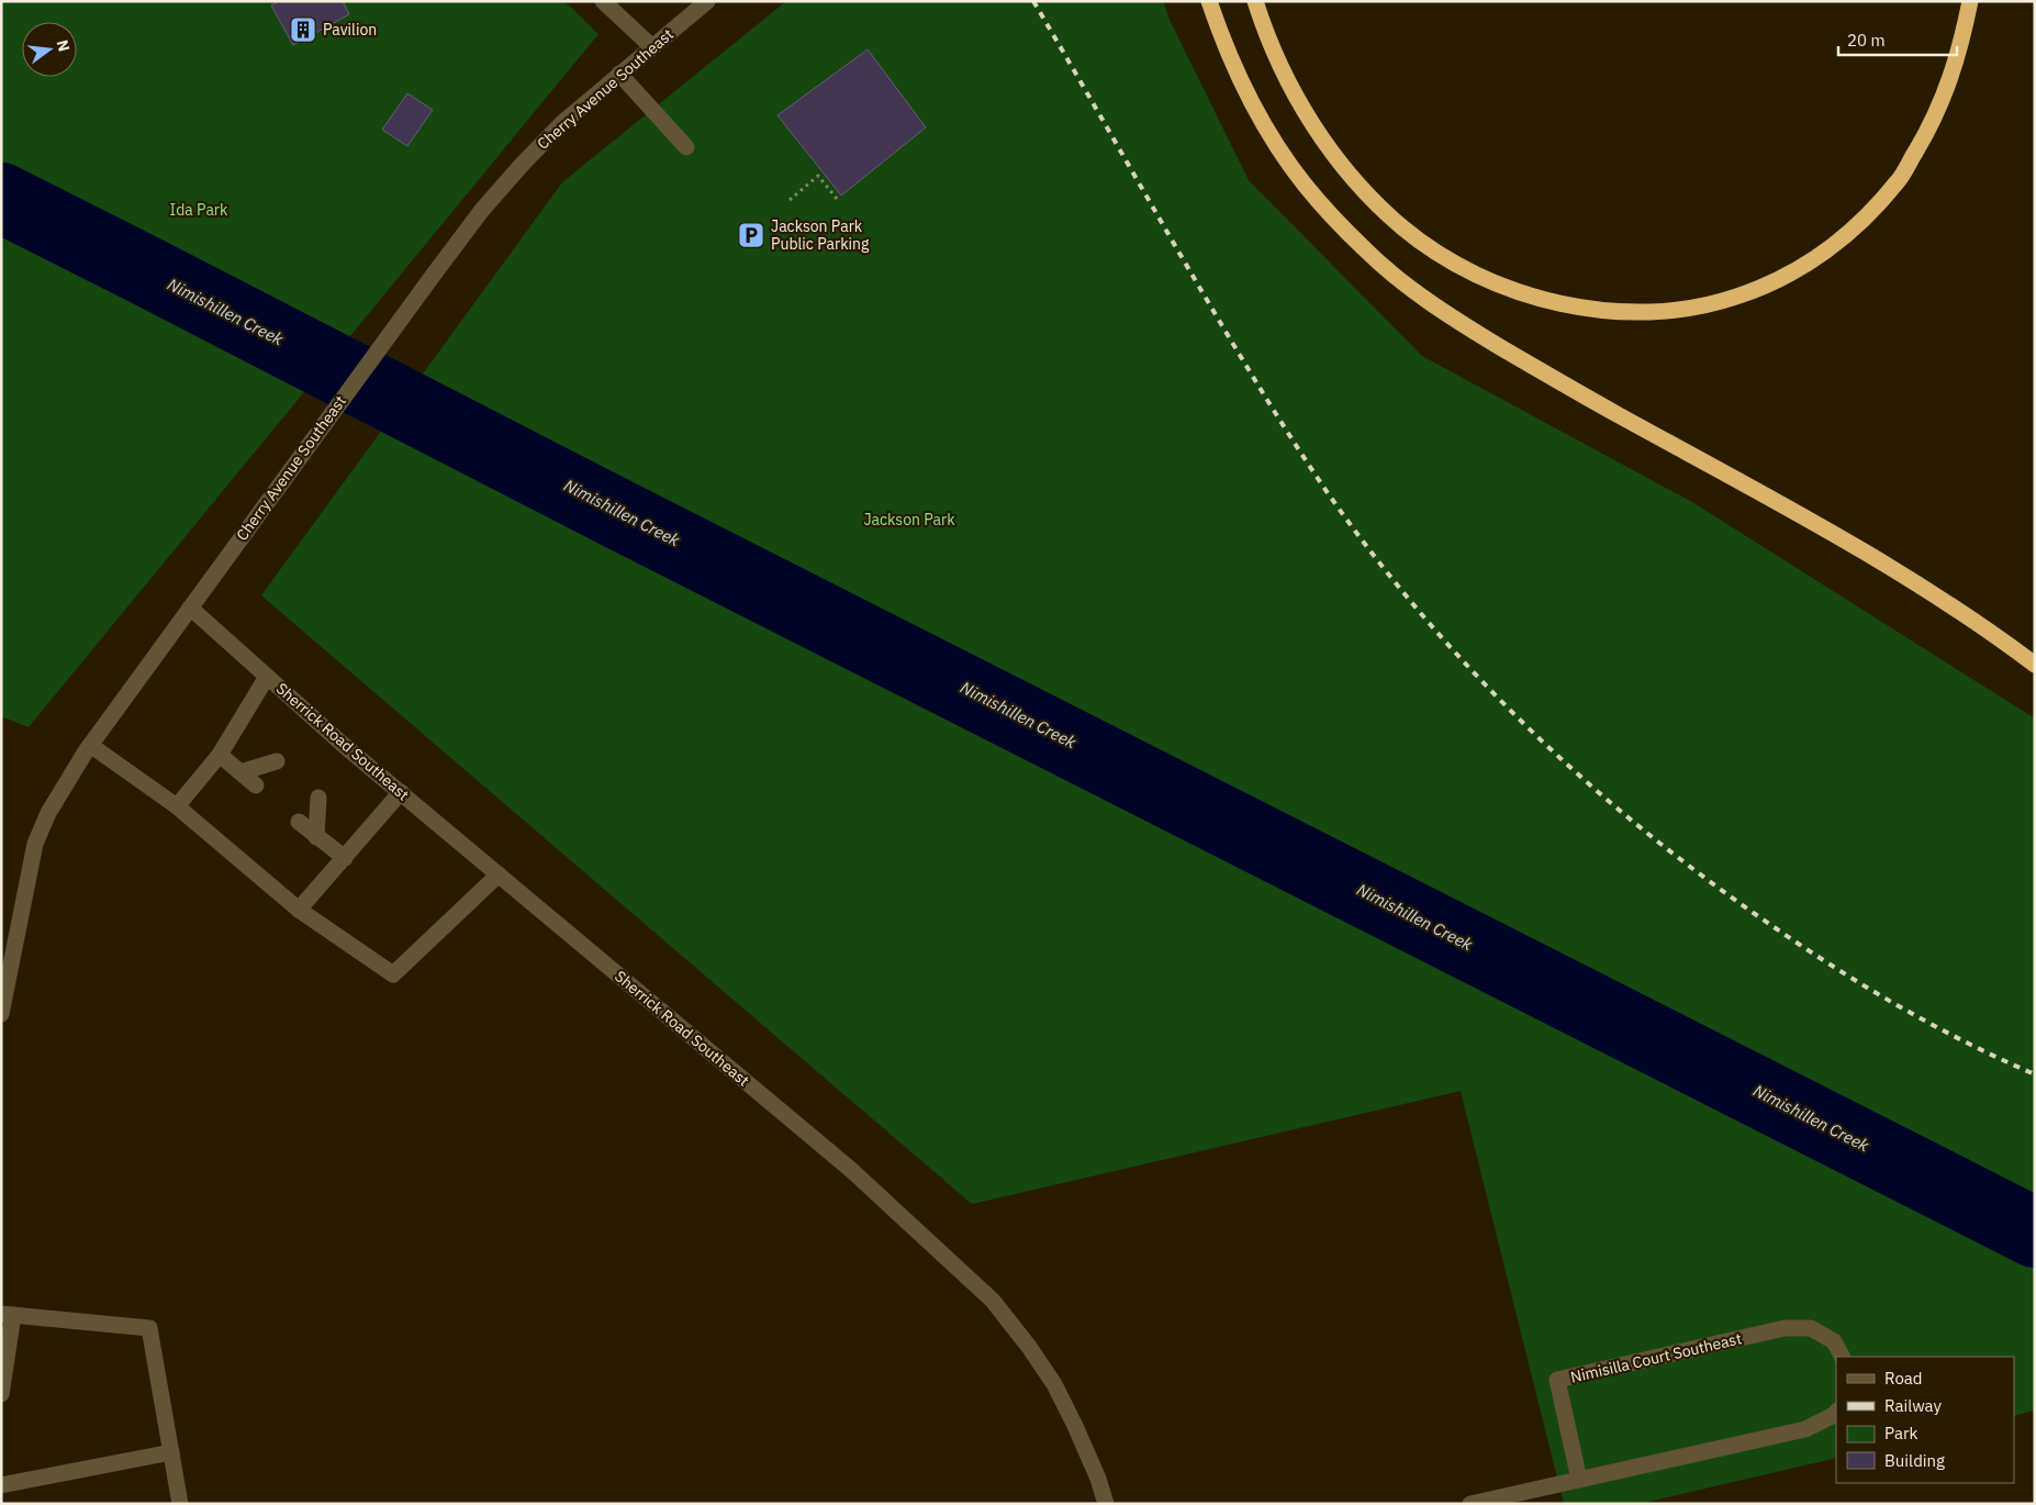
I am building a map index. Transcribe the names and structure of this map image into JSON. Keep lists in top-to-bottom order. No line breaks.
{"streets":{"street":["Cherry Avenue Southeast","Sherrick Road Southeast","Nimisilla Court Southeast"]},"crossings":[["Cherry Avenue Southeast","Sherrick Road Southeast"]],"water":["Nimishillen Creek"],"parks":["Ida Park","Jackson Park"],"places":{"building":["Pavilion"],"parking":["Jackson Park Public Parking"]},"legend":["Road","Railway","Park","Building"],"scale_bar":"20 m","north":"right"}
